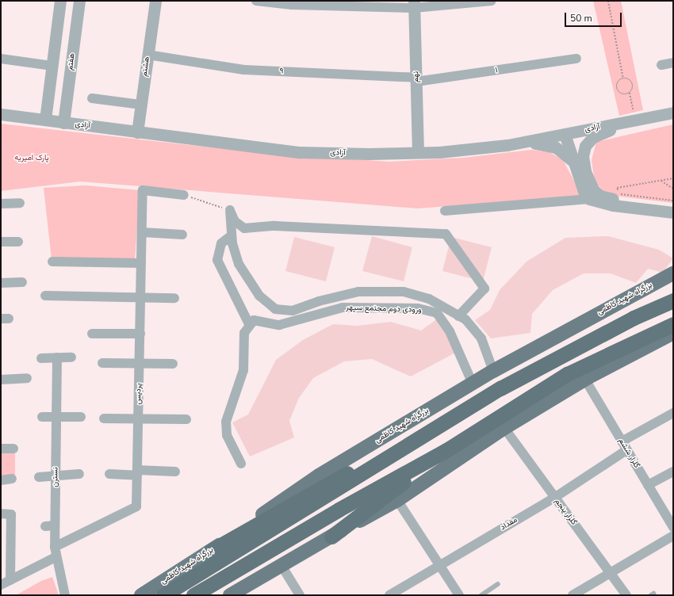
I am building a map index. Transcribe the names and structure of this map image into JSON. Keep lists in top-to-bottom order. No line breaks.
{"streets":{"highway":["بزرگراه شهید کاظمی"],"street":["هفتم","هشتم","۱","۹","نهم","آزادی","ورودی دوم مجتمع سپهر","پردیس","گلزار ششم","نسترن","گلزار پنجم","مقداد"]},"crossings":[["هفتم","آزادی"],["هشتم","۹"],["هشتم","آزادی"],["۱","۹"],["۱","نهم"],["۹","نهم"],["نهم","آزادی"],["بزرگراه شهید کاظمی","ورودی دوم مجتمع سپهر"],["پردیس","نسترن"],["گلزار ششم","مقداد"],["گلزار پنجم","مقداد"]],"parks":["پارک امیریه"],"scale_bar":"50 m"}
